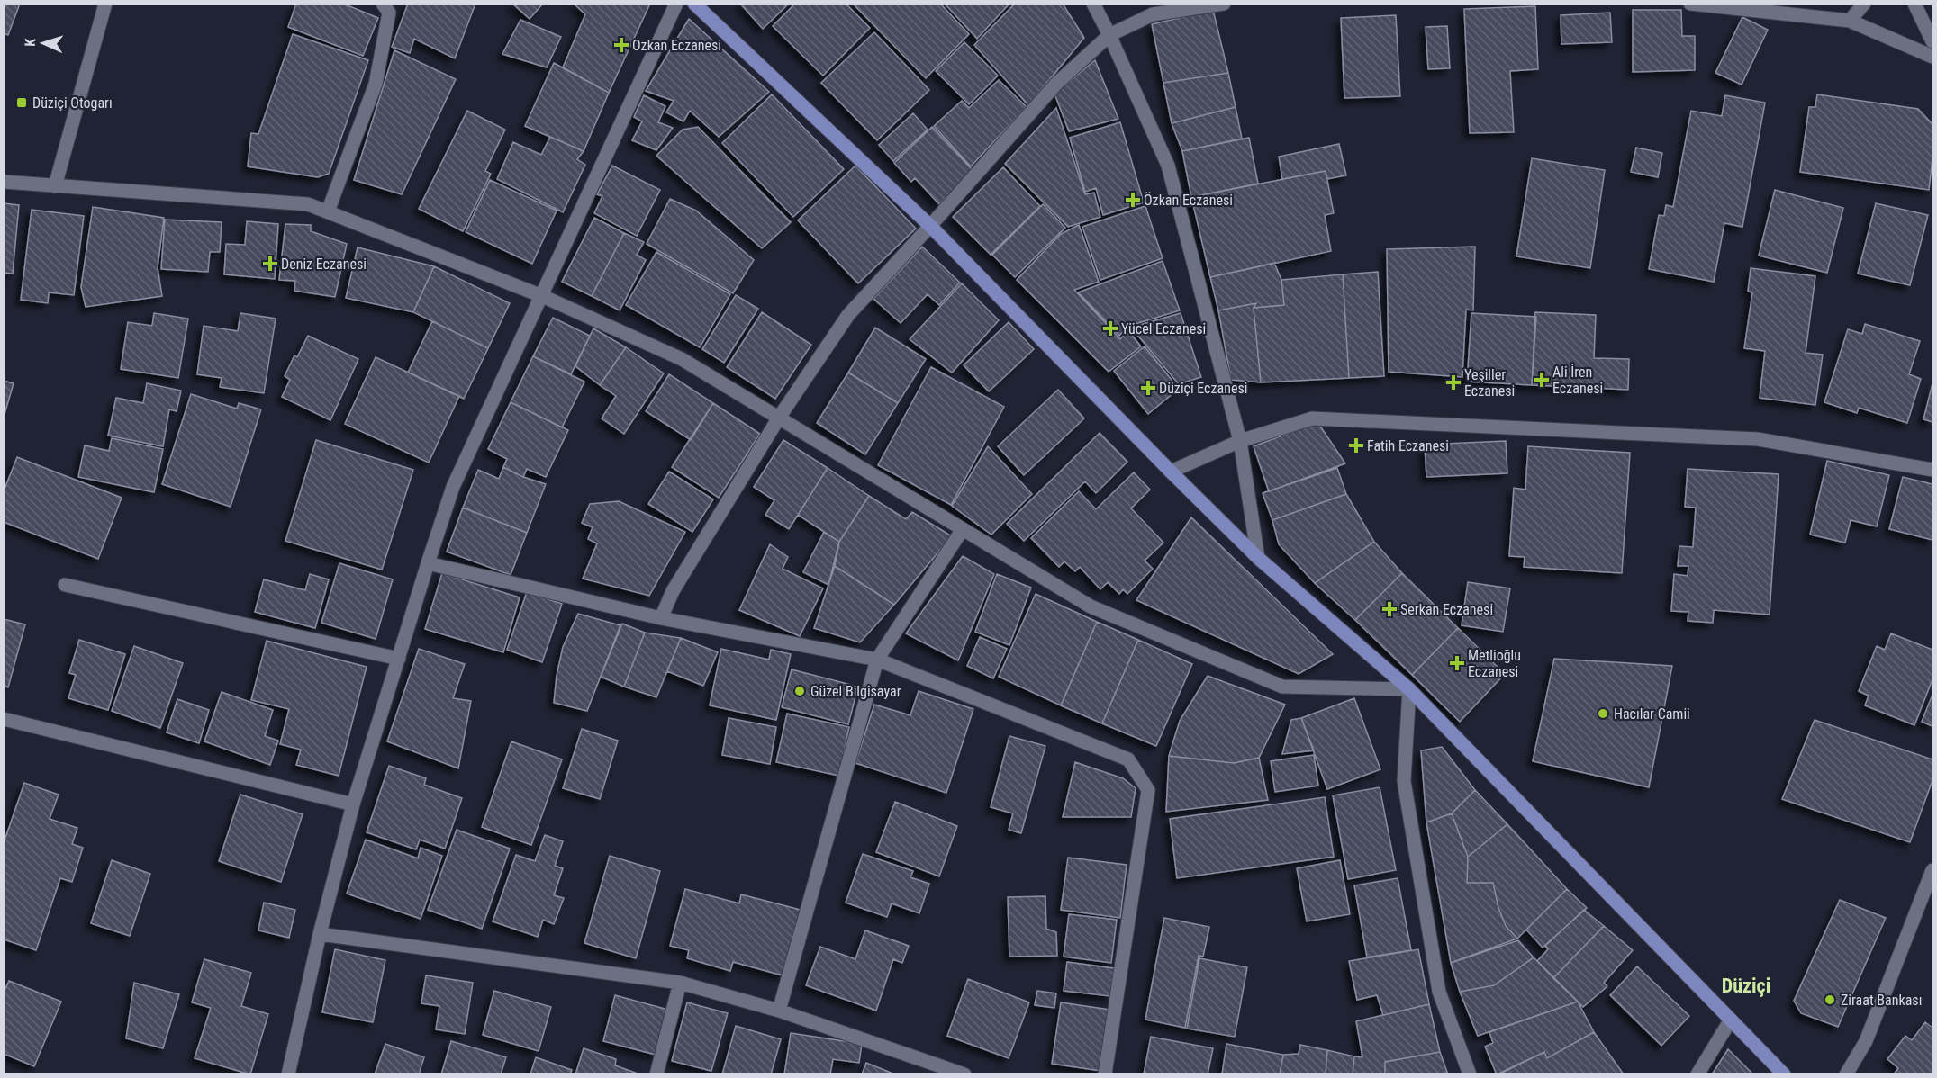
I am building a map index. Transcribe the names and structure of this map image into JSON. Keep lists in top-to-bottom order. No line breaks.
{"districts":["Düziçi"],"places":{"health":["Ozkan Eczanesi","Özkan Eczanesi","Deniz Eczanesi","Yücel Eczanesi","Ali İren Eczanesi","Yeşiller Eczanesi","Düziçi Eczanesi","Fatih Eczanesi","Serkan Eczanesi","Metlioğlu Eczanesi"],"transit":["Düziçi Otogarı"],"other":["Güzel Bilgisayar","Hacılar Camii","Ziraat Bankası"]},"north":"left"}
